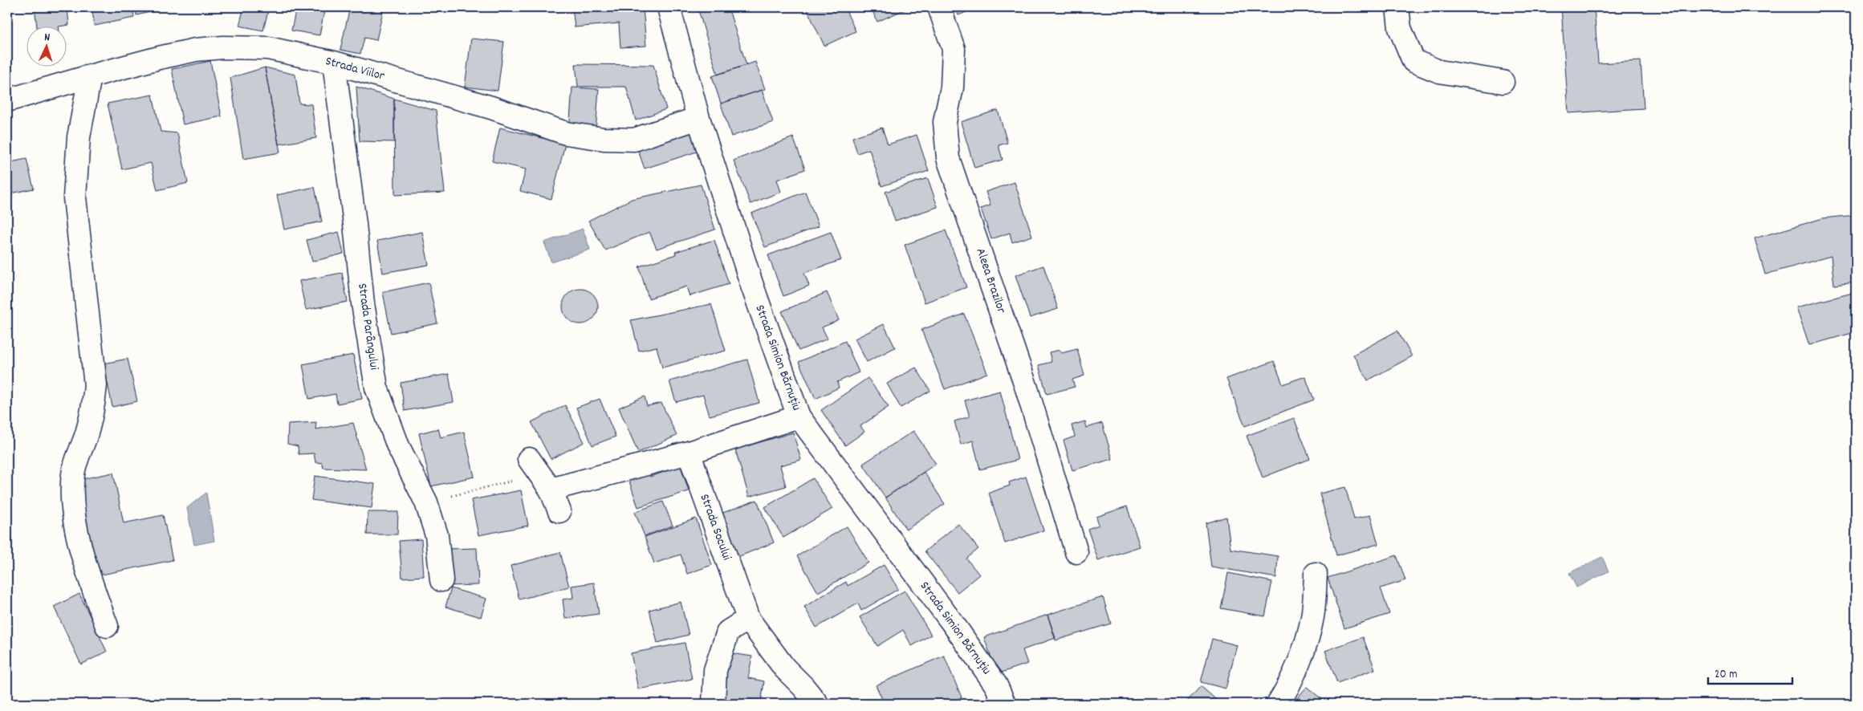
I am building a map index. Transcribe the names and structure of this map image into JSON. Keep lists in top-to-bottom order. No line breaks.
{"streets":{"street":["Strada Viilor","Aleea Brazilor","Strada Parângului","Strada Simion Bărnuțiu","Strada Socului"]},"crossings":[["Strada Viilor","Strada Parângului"],["Strada Viilor","Strada Simion Bărnuțiu"]],"scale_bar":"20 m","north":"top"}
